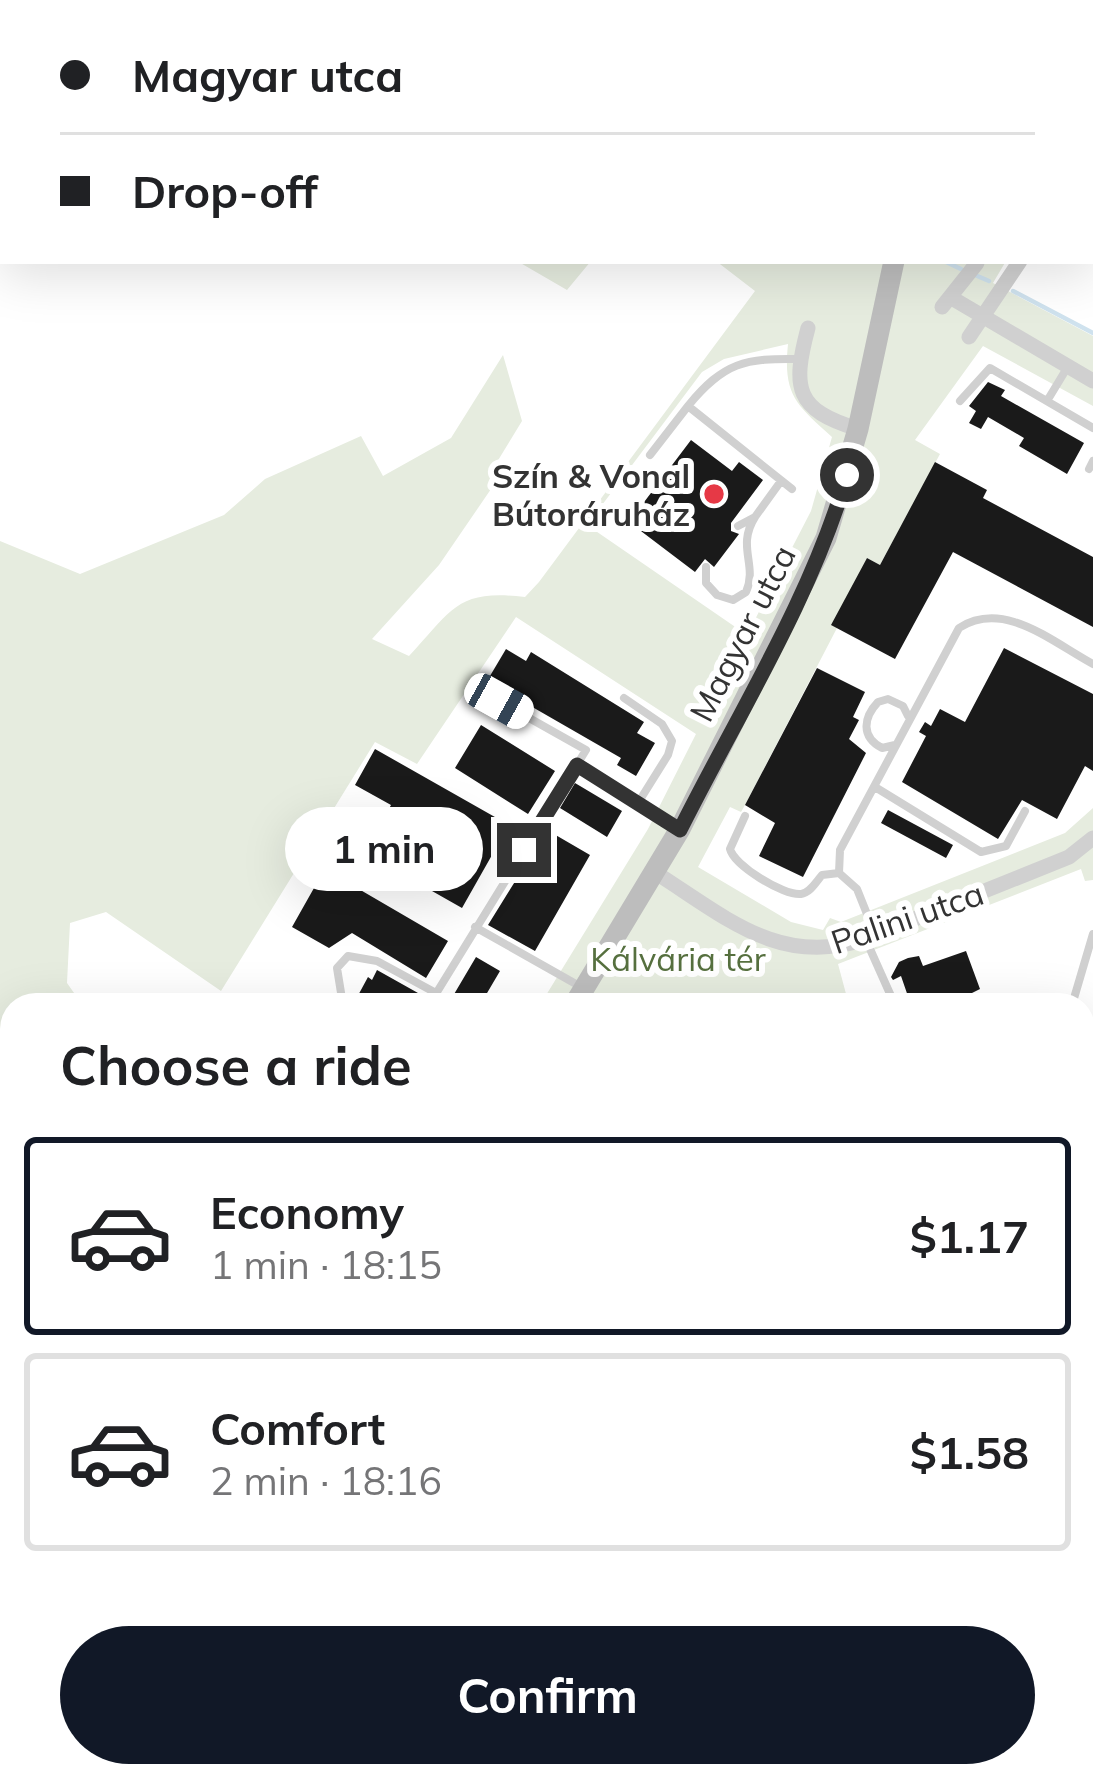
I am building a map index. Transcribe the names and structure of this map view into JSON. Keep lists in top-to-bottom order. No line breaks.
{"streets":{"main road":["Magyar utca"],"street":["Palini utca"]},"crossings":[["Magyar utca","Palini utca"]],"parks":["Kálvária tér"],"places":["Szín & Vonal Bútoráruház"],"page":{"banner":["Magyar utca","Drop-off"],"bubble":"1 min","heading":"Choose a ride","list":[{"name":"Economy","note":"1 min · 18:15","value":"$1.17"},{"name":"Comfort","note":"2 min · 18:16","value":"$1.58"}],"buttons":"Confirm"}}
